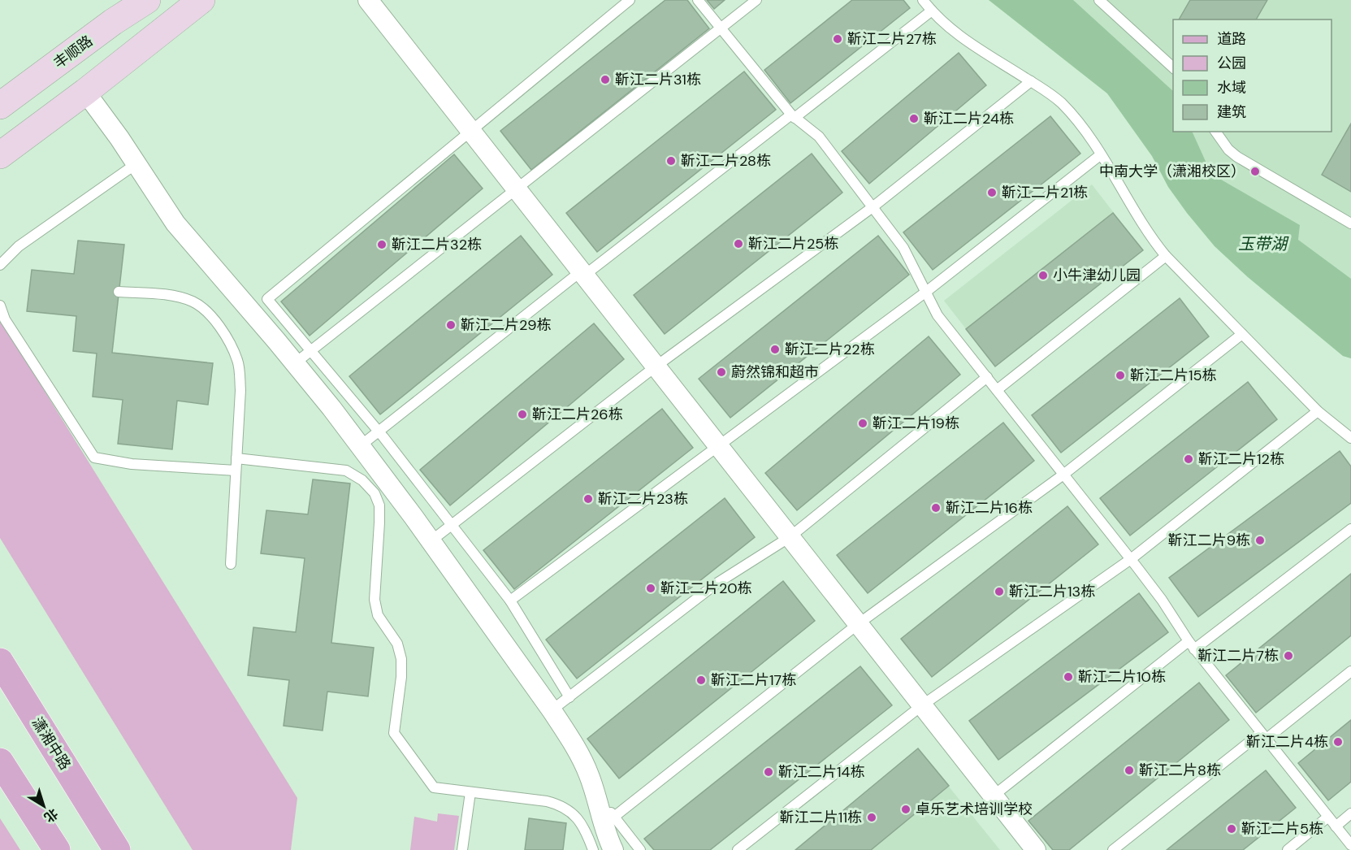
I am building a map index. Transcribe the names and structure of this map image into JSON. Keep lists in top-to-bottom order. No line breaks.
{"streets":{"main road":["丰顺路","潇湘中路"]},"water":["玉带湖"],"places":["靳江二片27栋","靳江二片31栋","靳江二片24栋","靳江二片28栋","中南大学（潇湘校区）","靳江二片21栋","靳江二片25栋","靳江二片32栋","小牛津幼儿园","靳江二片29栋","靳江二片22栋","蔚然锦和超市","靳江二片15栋","靳江二片26栋","靳江二片19栋","靳江二片12栋","靳江二片23栋","靳江二片16栋","靳江二片9栋","靳江二片20栋","靳江二片13栋","靳江二片7栋","靳江二片10栋","靳江二片17栋","靳江二片4栋","靳江二片8栋","靳江二片14栋","卓乐艺术培训学校","靳江二片11栋","靳江二片5栋"],"legend":["道路","公园","水域","建筑"],"north":"bottom right"}
